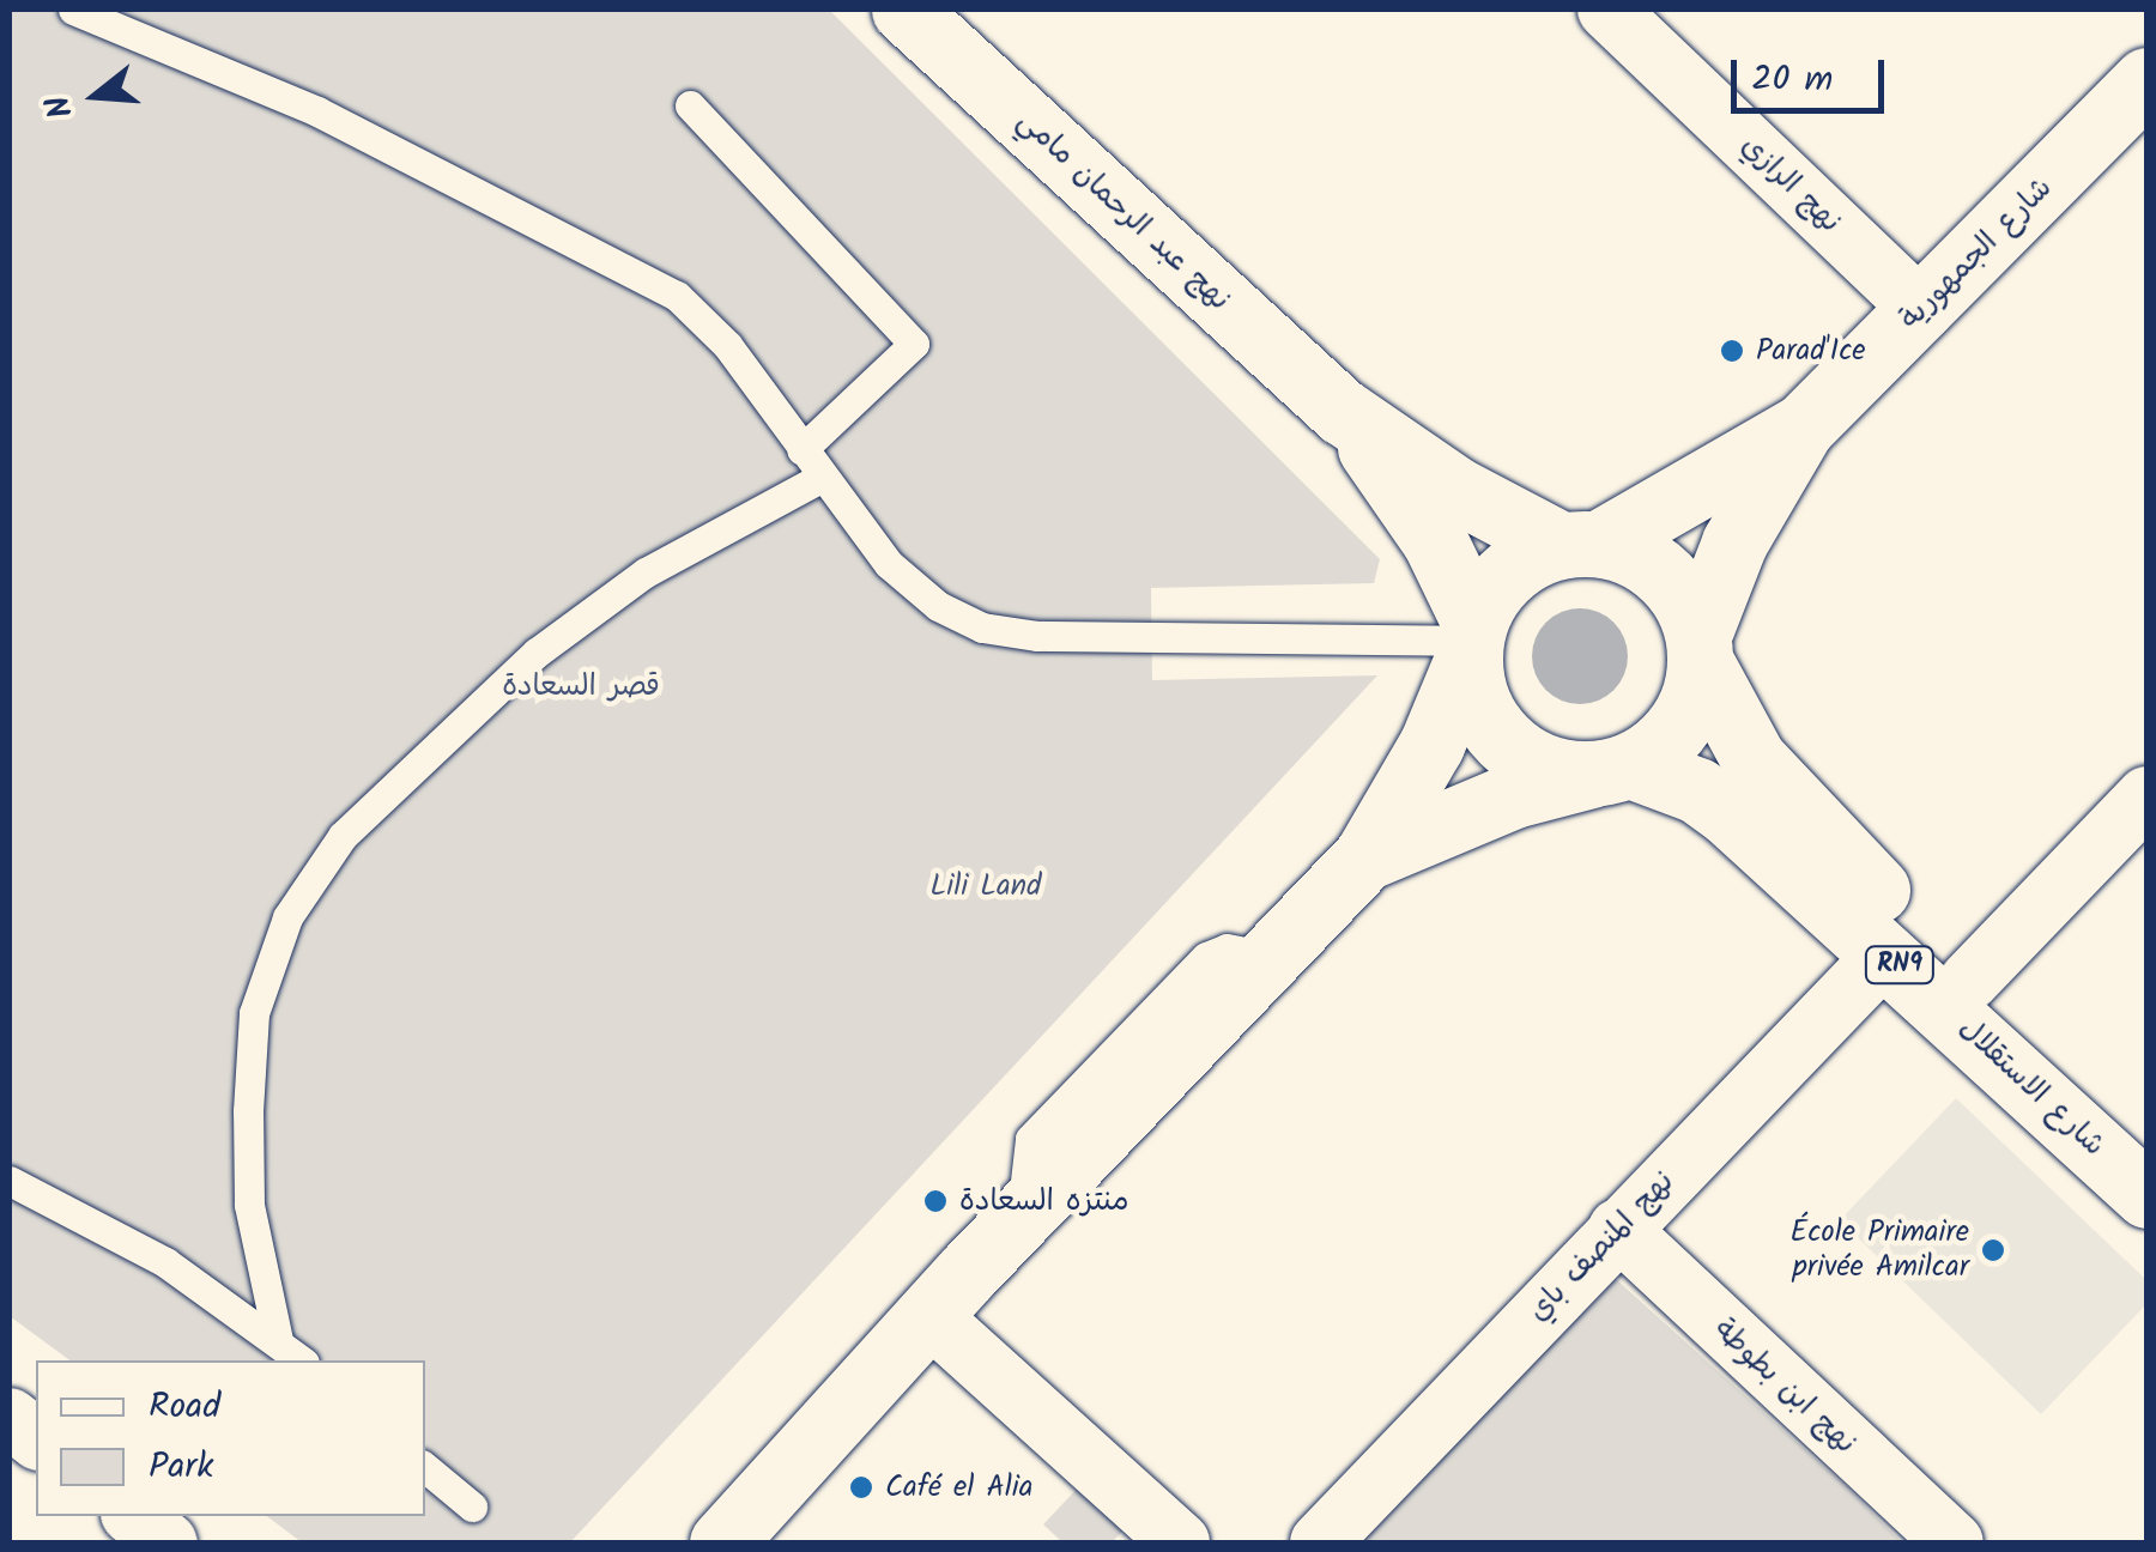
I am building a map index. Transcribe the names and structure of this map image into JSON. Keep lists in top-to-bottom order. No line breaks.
{"streets":{"main road":["نهج عبد الرحمان مامي","شارع الجمهورية","RN9","شارع الاستقلال"],"street":["نهج الرازي","نهج المنصف باي","نهج ابن بطوطة"]},"crossings":[["نهج الرازي","شارع الجمهورية"],["شارع الجمهورية","RN9"],["شارع الجمهورية","شارع الاستقلال"],["RN9","شارع الاستقلال"],["شارع الاستقلال","نهج المنصف باي"],["نهج المنصف باي","نهج ابن بطوطة"]],"parks":["قصر السعادة","Lili Land"],"places":["Parad'Ice","منتزه السعادة","École Primaire privée Amilcar","Café el Alia"],"legend":["Road","Park"],"scale_bar":"20 m","north":"left"}
